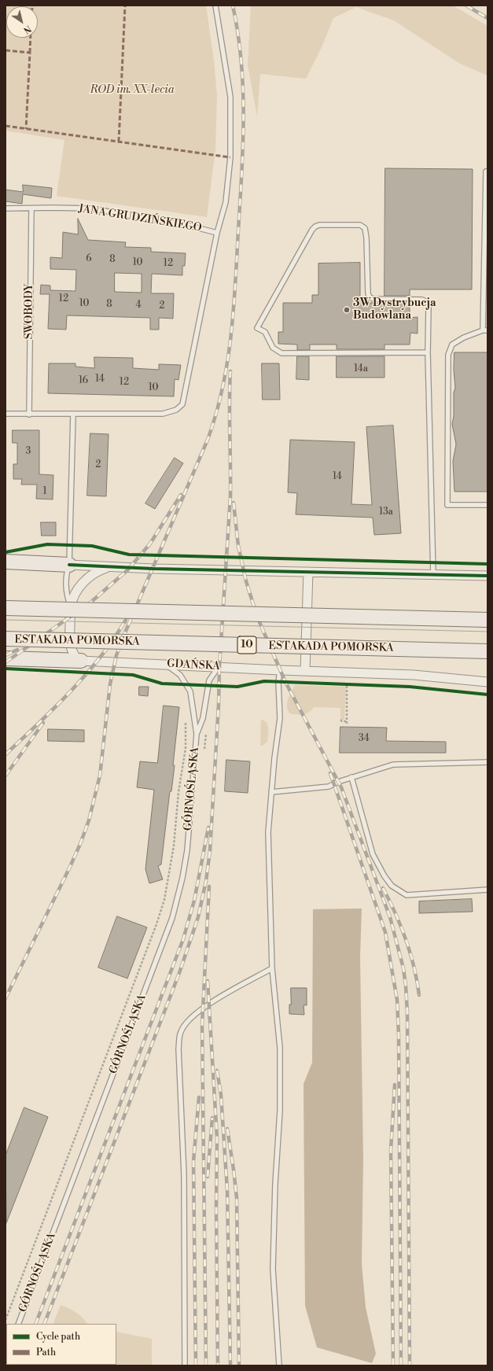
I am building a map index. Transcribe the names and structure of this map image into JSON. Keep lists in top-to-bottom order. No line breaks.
{"streets":{"main road":["ESTAKADA POMORSKA","10"],"street":["GDAŃSKA"],"lane":["JANA GRUDZIŃSKIEGO","SWOBODY","GÓRNOŚLĄSKA"]},"crossings":[["JANA GRUDZIŃSKIEGO","SWOBODY"],["GDAŃSKA","GÓRNOŚLĄSKA"]],"parks":["ROD im. XX-lecia"],"places":["3W Dystrybucja Budowlana"],"house_numbers":["6","8","10","12","12","10","8","4","2","14a","14","16","12","10","3","2","14","1","13a","34"],"legend":["Cycle path","Path"],"north":"bottom right"}
